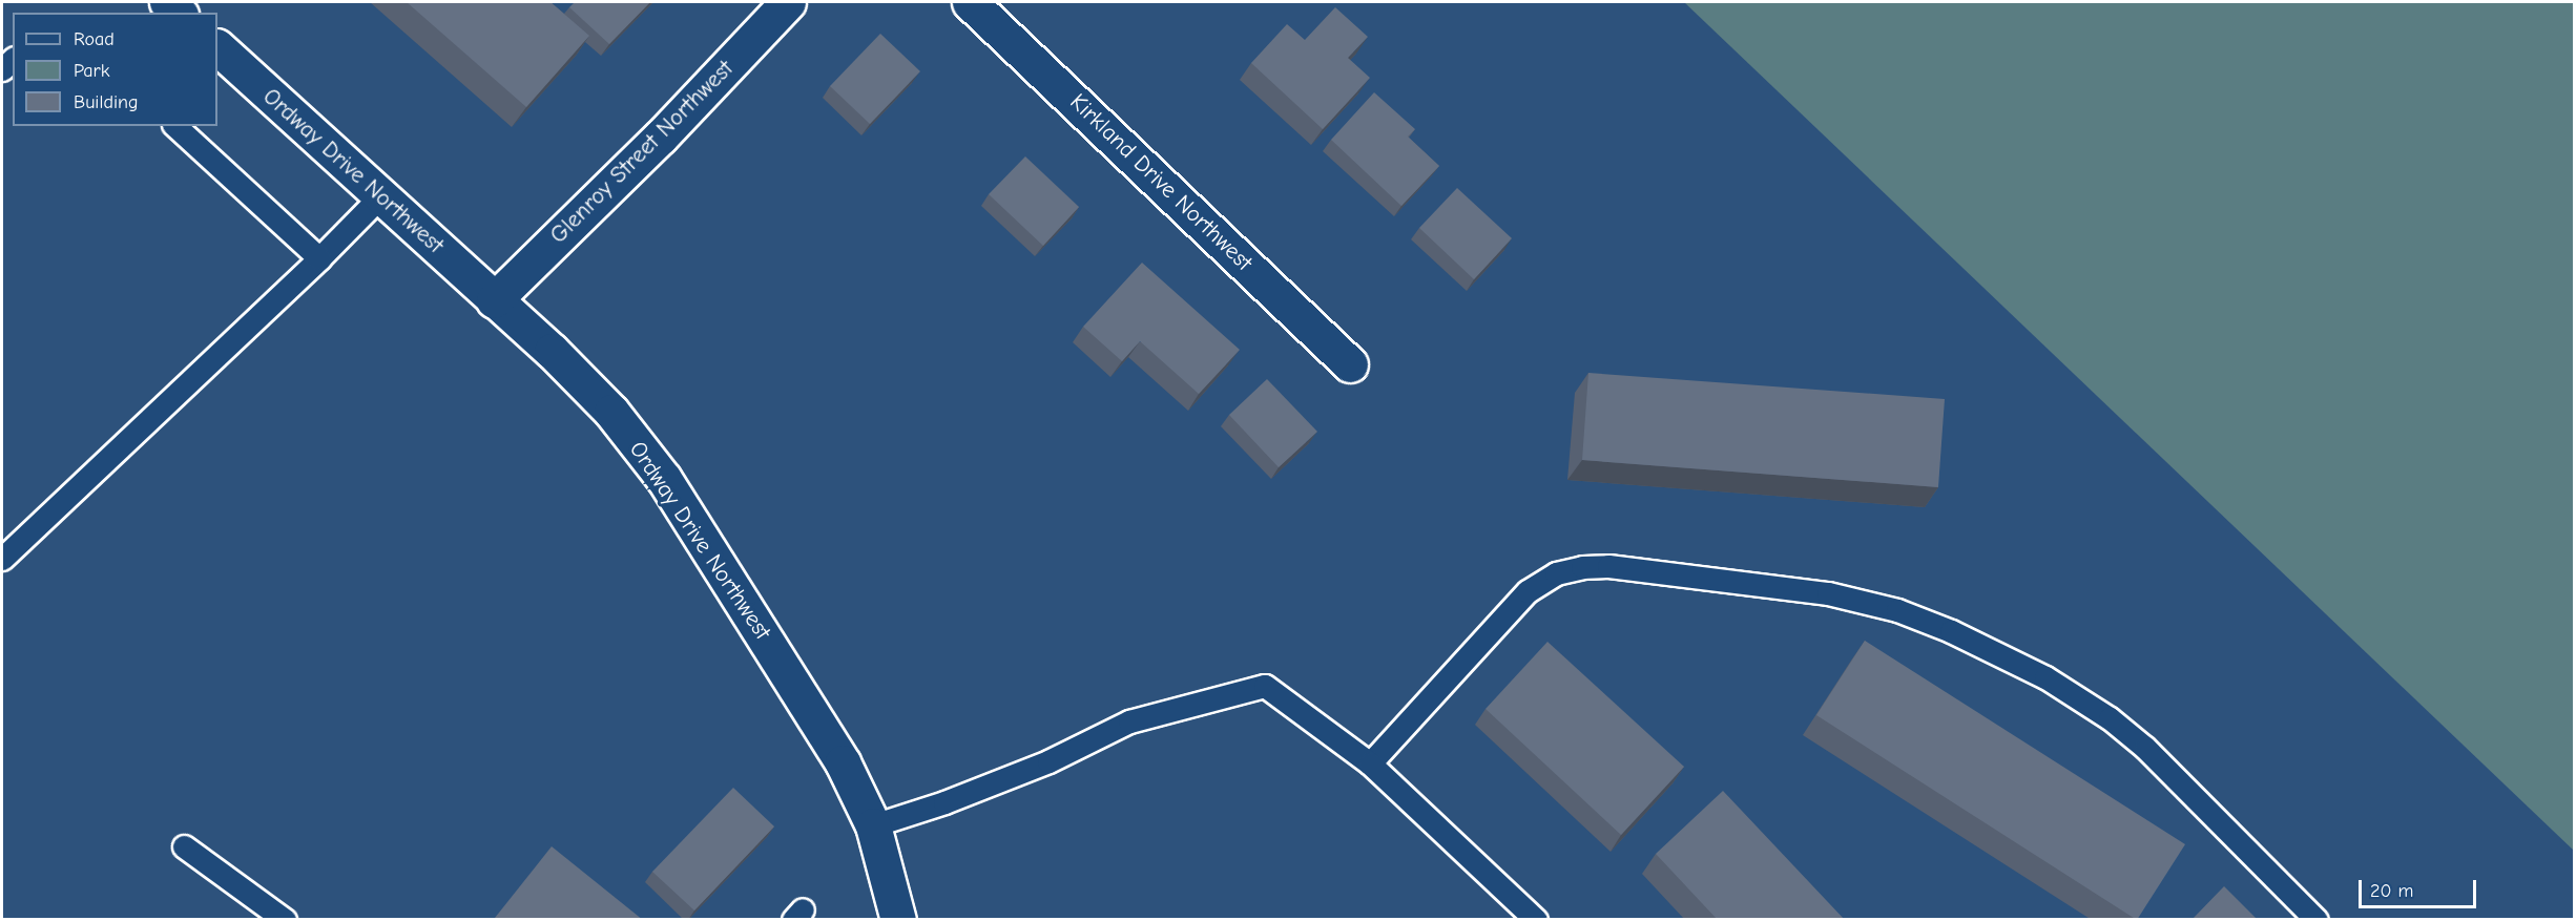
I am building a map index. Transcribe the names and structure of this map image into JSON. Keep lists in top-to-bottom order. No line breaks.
{"streets":{"street":["Glenroy Street Northwest","Ordway Drive Northwest","Kirkland Drive Northwest"]},"crossings":[["Glenroy Street Northwest","Ordway Drive Northwest"]],"legend":["Road","Park","Building"],"scale_bar":"20 m"}
